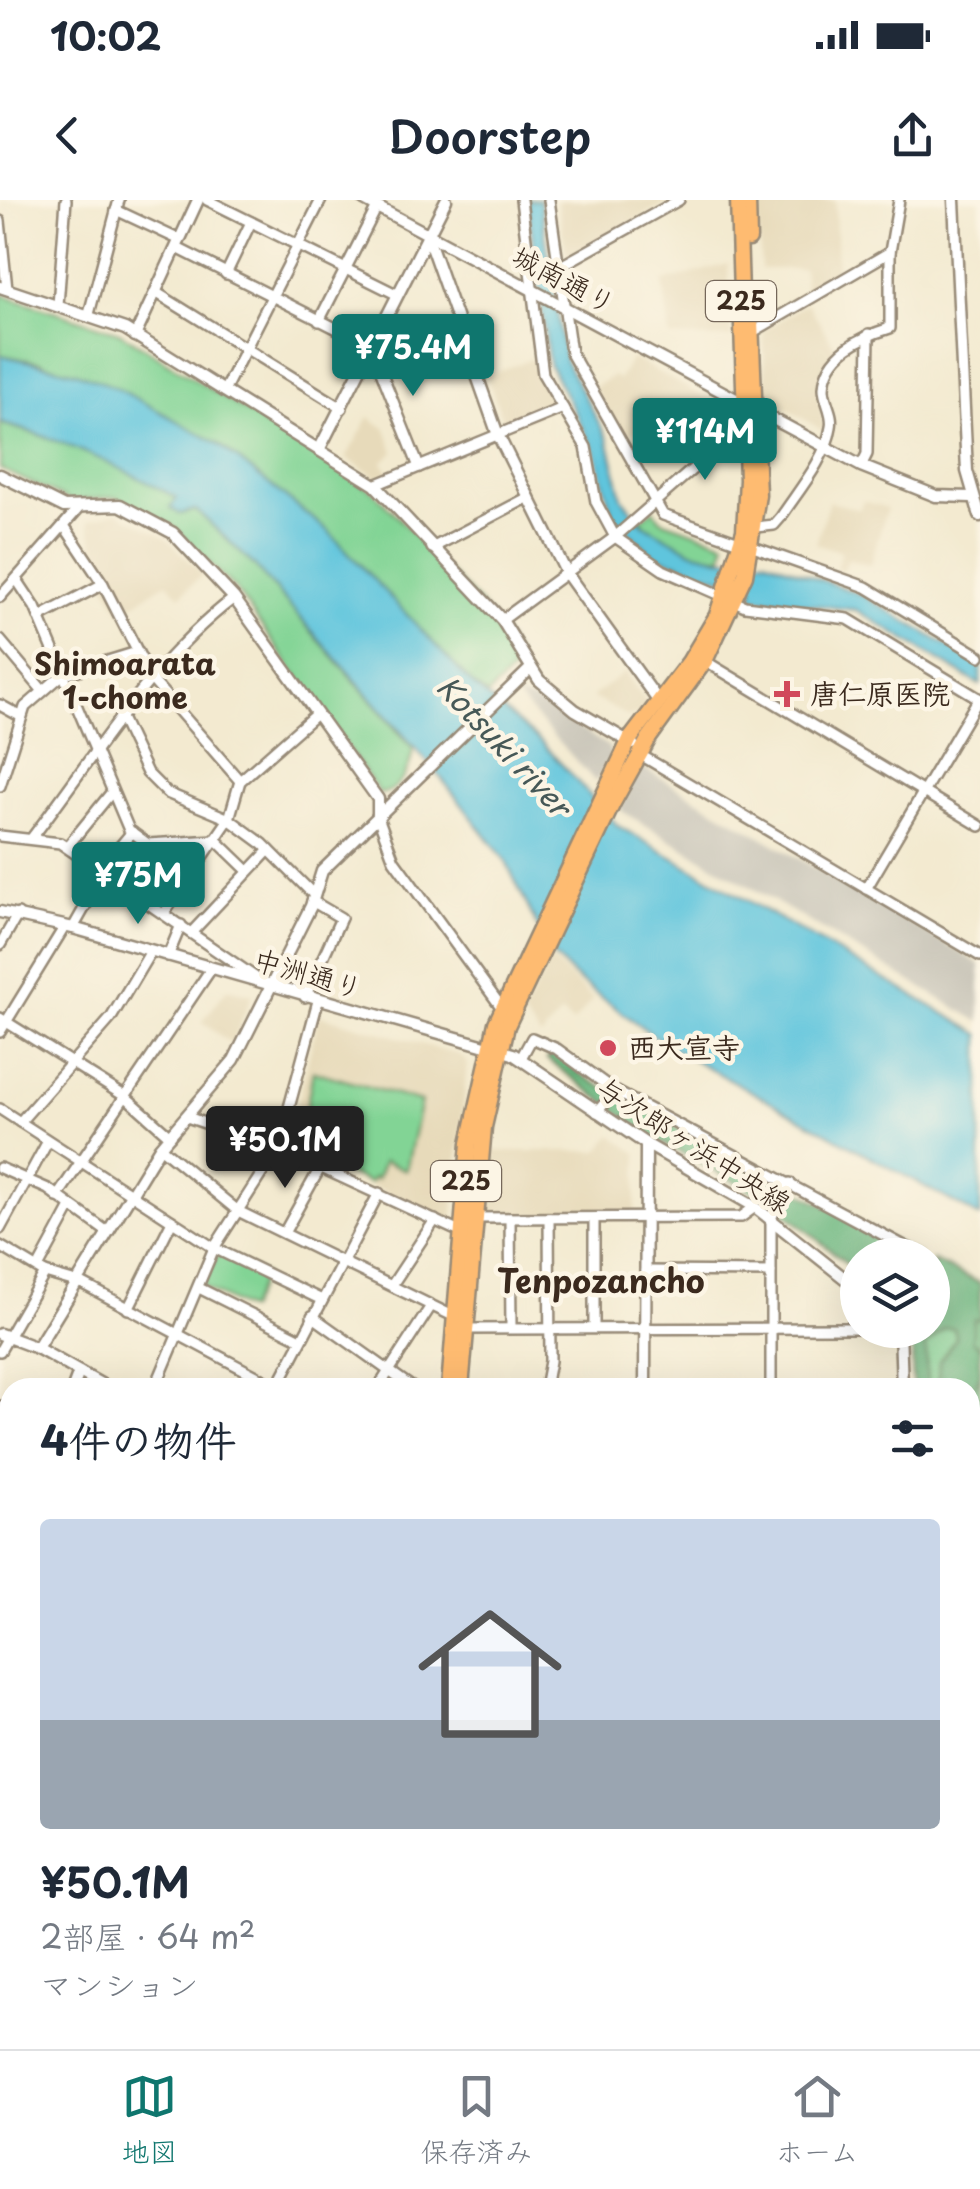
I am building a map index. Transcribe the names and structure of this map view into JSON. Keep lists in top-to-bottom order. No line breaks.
{"streets":{"highway":["225"],"street":["城南通り","中洲通り","与次郎ヶ浜中央線"]},"crossings":[["城南通り","225"],["225","中洲通り"],["225","与次郎ヶ浜中央線"],["中洲通り","与次郎ヶ浜中央線"]],"districts":["Shimoarata 1-chome","Tenpozancho"],"water":["Kotsuki river"],"places":{"health":["唐仁原医院"],"other":["西大宣寺"]},"page":{"status":"10:02","header":"Doorstep","price":["¥75.4M","¥114M","¥75M","¥50.1M"],"heading":"4件の物件","list":[{"name":"¥50.1M","note":"2部屋 · 64 m² · マンション"}],"tabs":["地図","保存済み","ホーム"]}}
